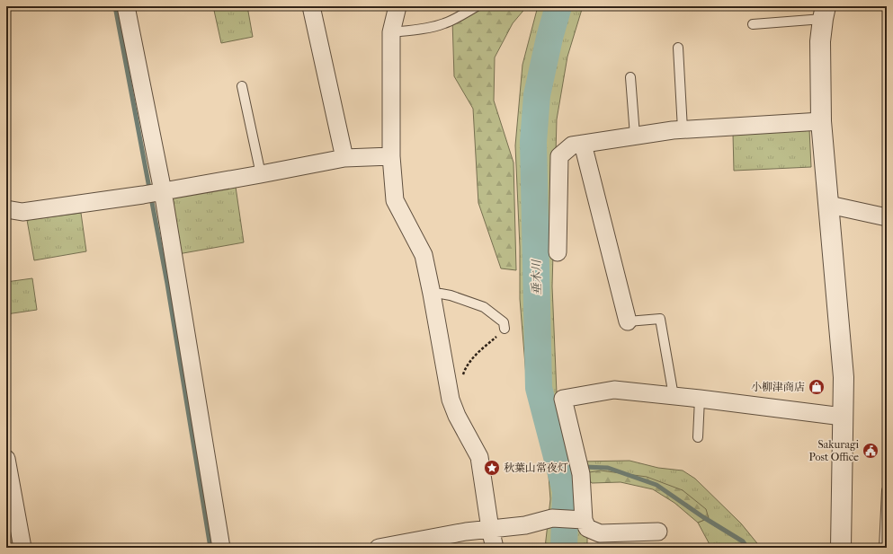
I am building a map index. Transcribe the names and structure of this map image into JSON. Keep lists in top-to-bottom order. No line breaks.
{"water":["垂木川"],"places":{"shop":["小柳津商店"],"public building":["Sakuragi Post Office"],"place":["秋葉山常夜灯"]}}
